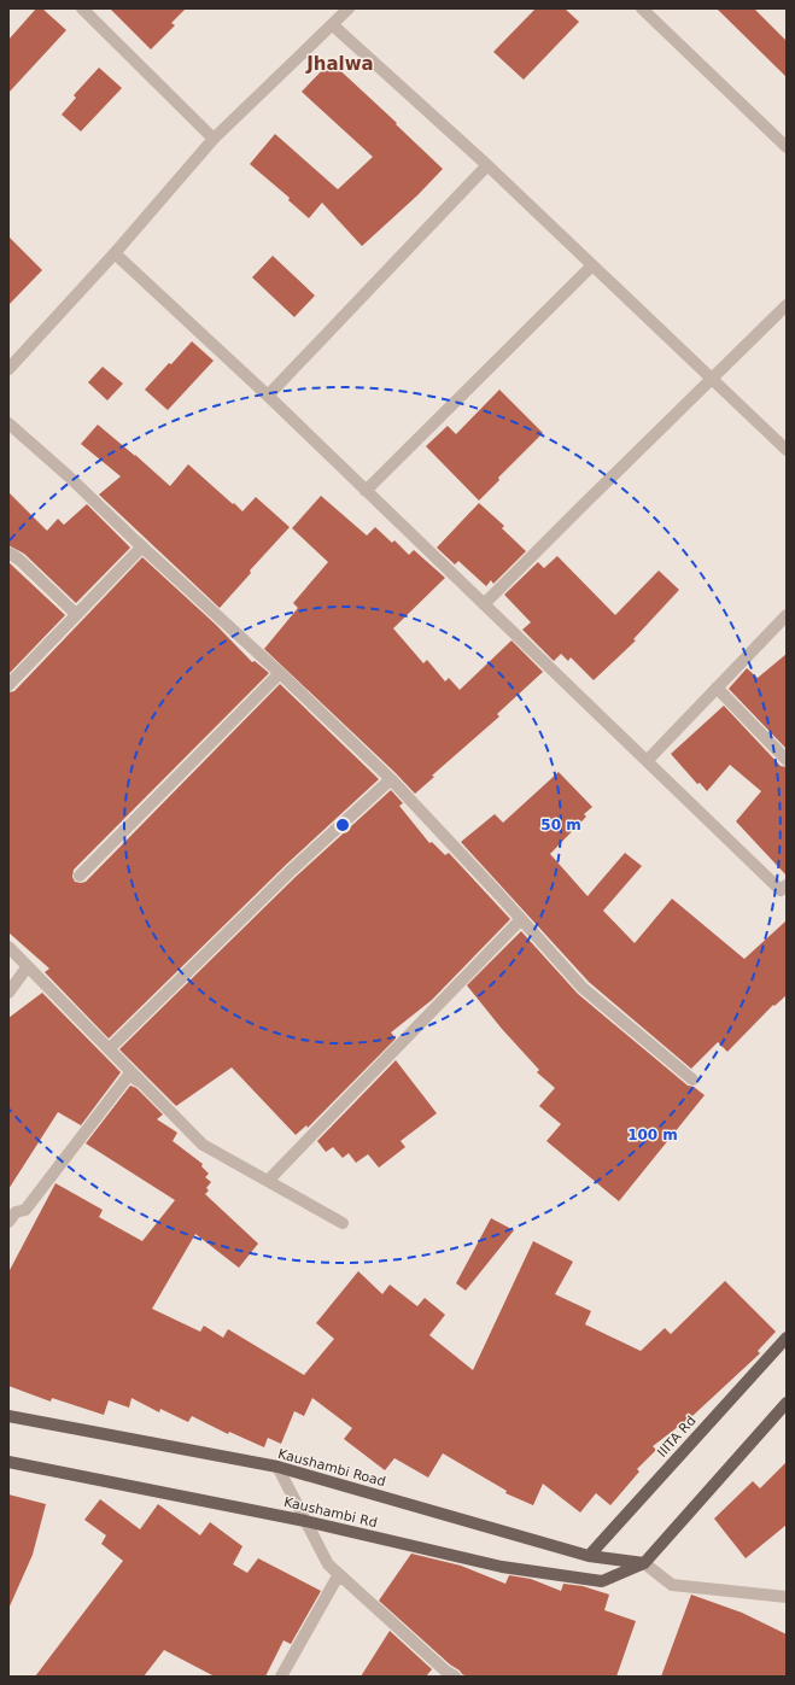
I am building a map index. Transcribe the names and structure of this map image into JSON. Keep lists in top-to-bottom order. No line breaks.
{"streets":{"main road":["IIITA Rd","Kaushambi Road","Kaushambi Rd"]},"crossings":[["IIITA Rd","Kaushambi Road"],["Kaushambi Road","Kaushambi Rd"]],"districts":["Jhalwa"],"rings":["50 m","100 m"]}
